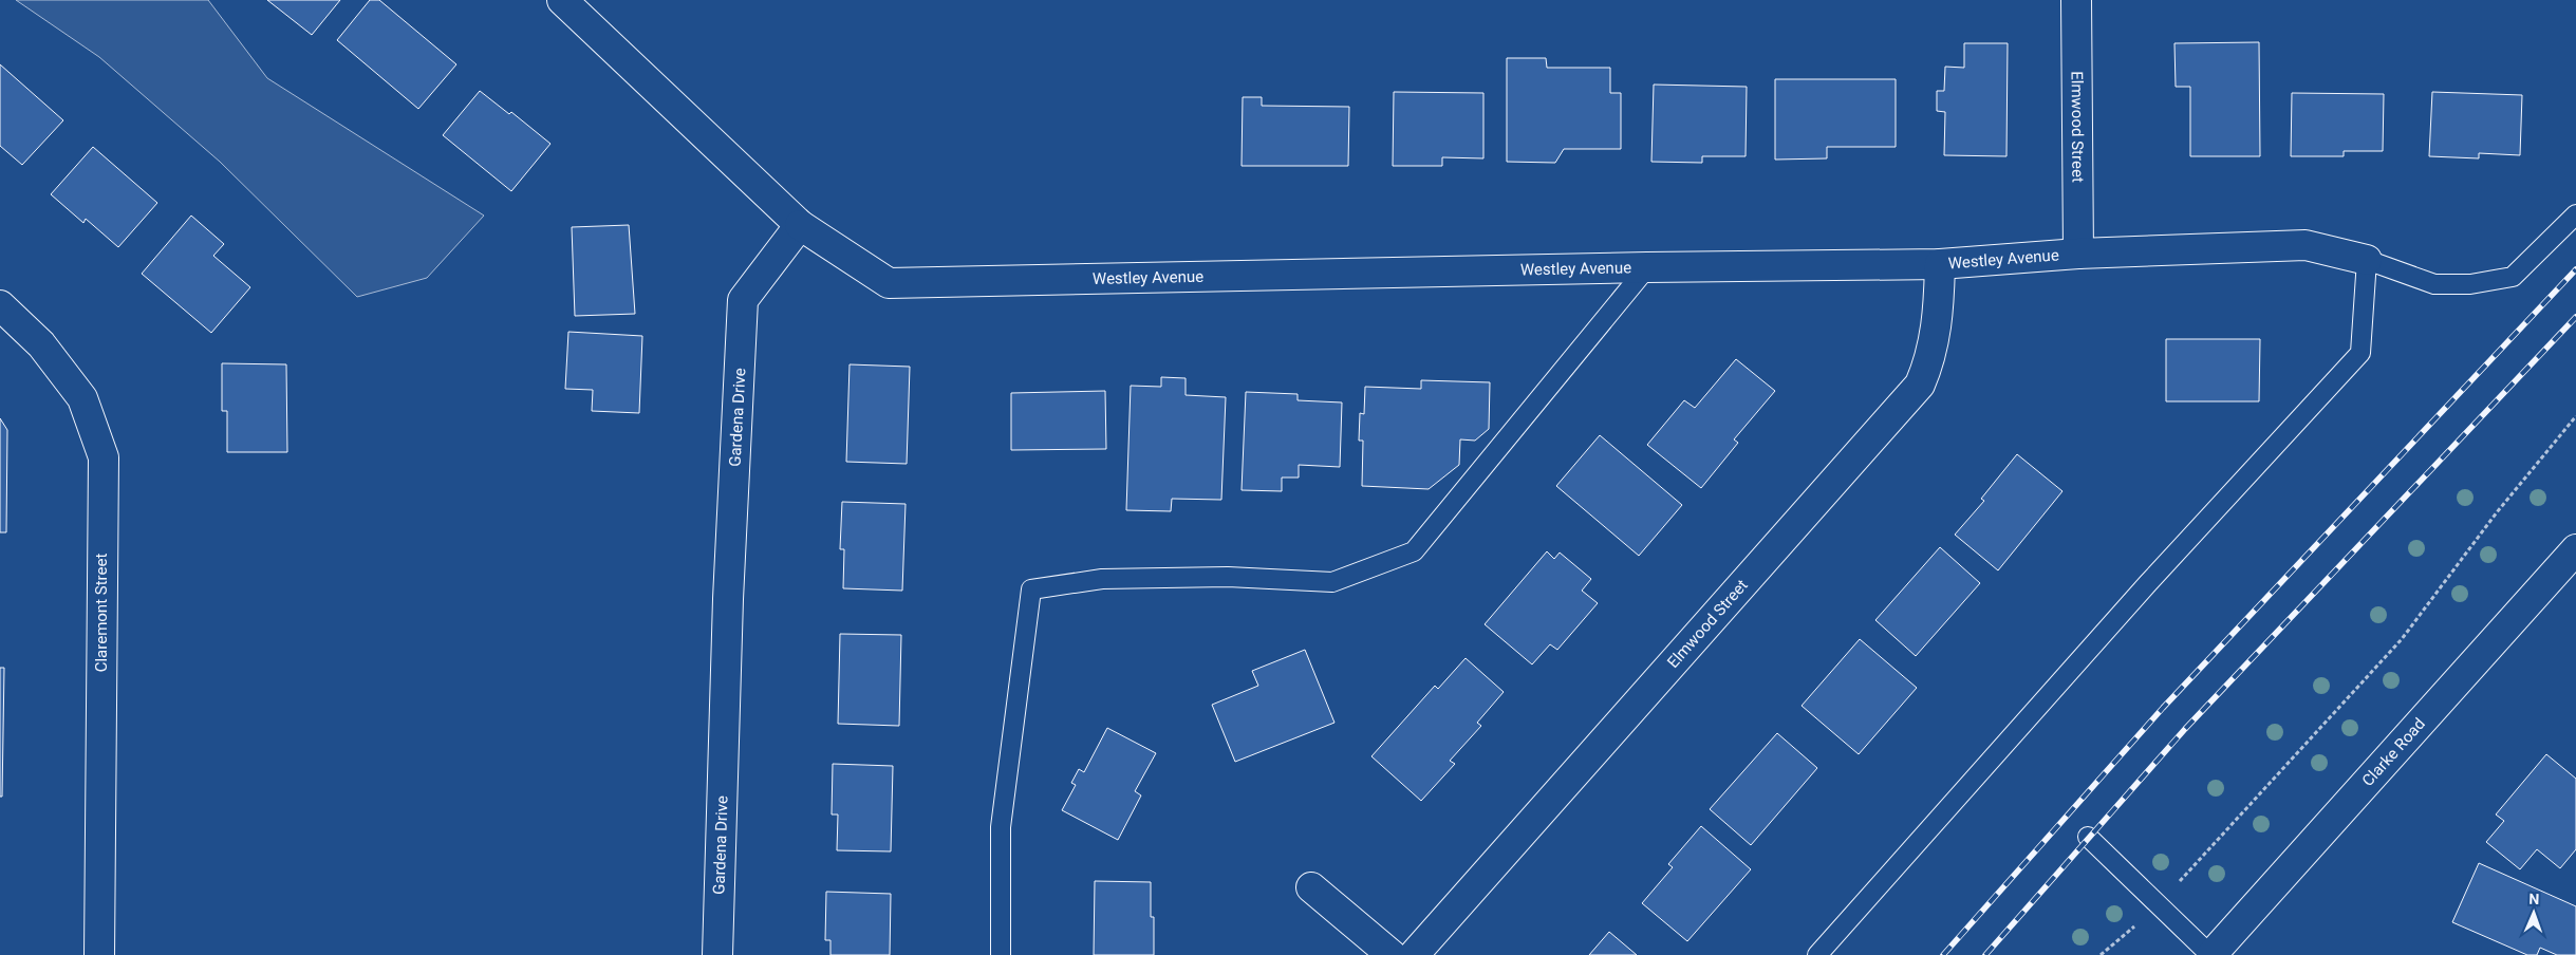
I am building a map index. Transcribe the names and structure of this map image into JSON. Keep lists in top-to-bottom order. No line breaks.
{"streets":{"street":["Elmwood Street","Westley Avenue","Gardena Drive","Claremont Street","Clarke Road"]},"crossings":[["Elmwood Street","Westley Avenue"],["Westley Avenue","Gardena Drive"]],"north":"top"}
